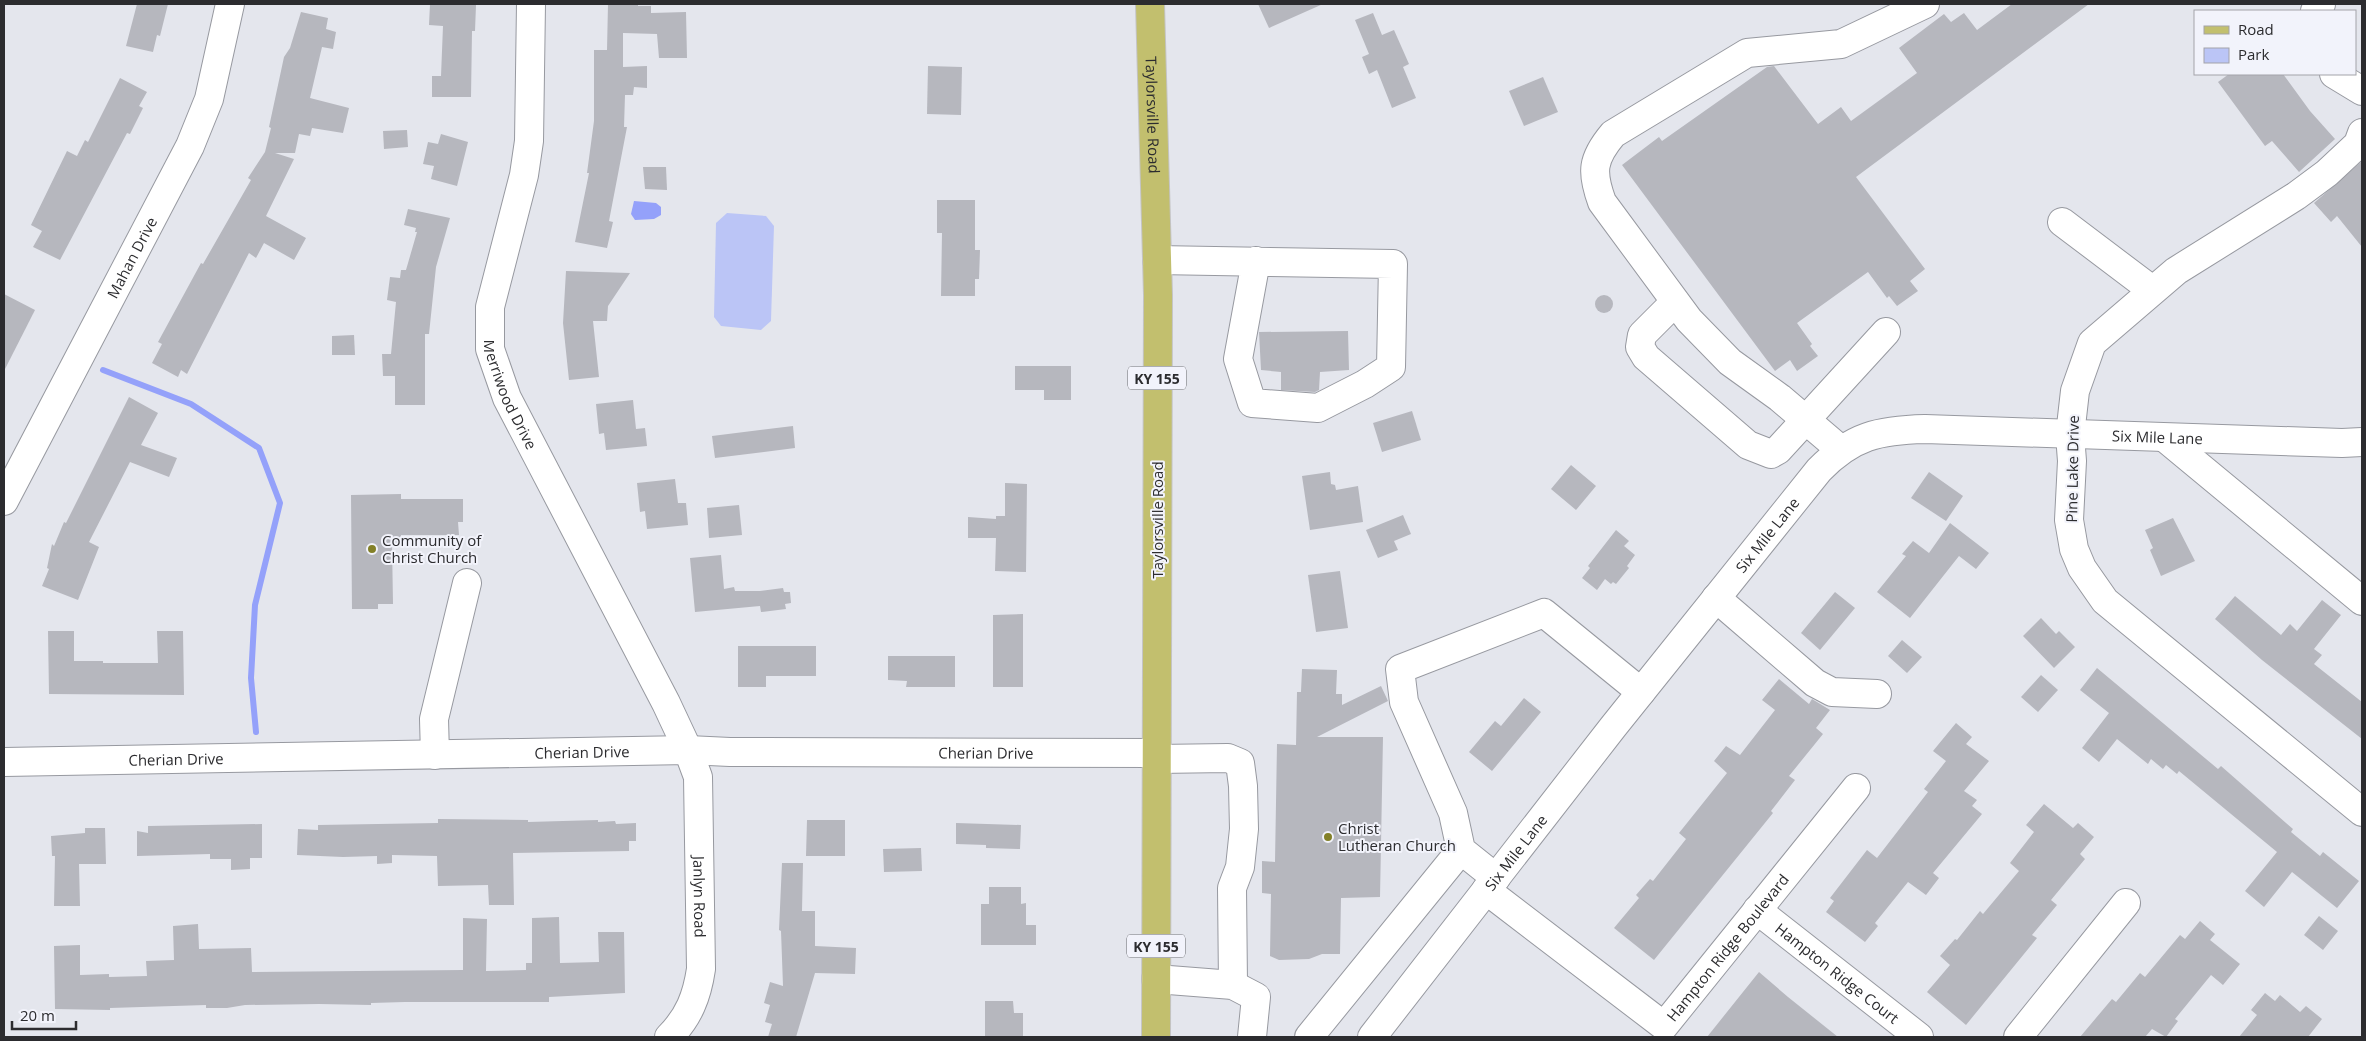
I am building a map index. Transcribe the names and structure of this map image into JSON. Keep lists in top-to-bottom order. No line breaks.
{"streets":{"main road":["Taylorsville Road","KY 155"],"street":["Mahan Drive","Merriwood Drive","Six Mile Lane","Pine Lake Drive","Cherian Drive","Janlyn Road","Hampton Ridge Boulevard","Hampton Ridge Court"]},"crossings":[["Taylorsville Road","Cherian Drive"],["Merriwood Drive","Cherian Drive"],["Merriwood Drive","Janlyn Road"],["Six Mile Lane","Pine Lake Drive"],["Six Mile Lane","Hampton Ridge Boulevard"],["Cherian Drive","Janlyn Road"],["Hampton Ridge Boulevard","Hampton Ridge Court"]],"places":["Community of Christ Church","Christ Lutheran Church"],"legend":["Road","Park"],"scale_bar":"20 m"}
